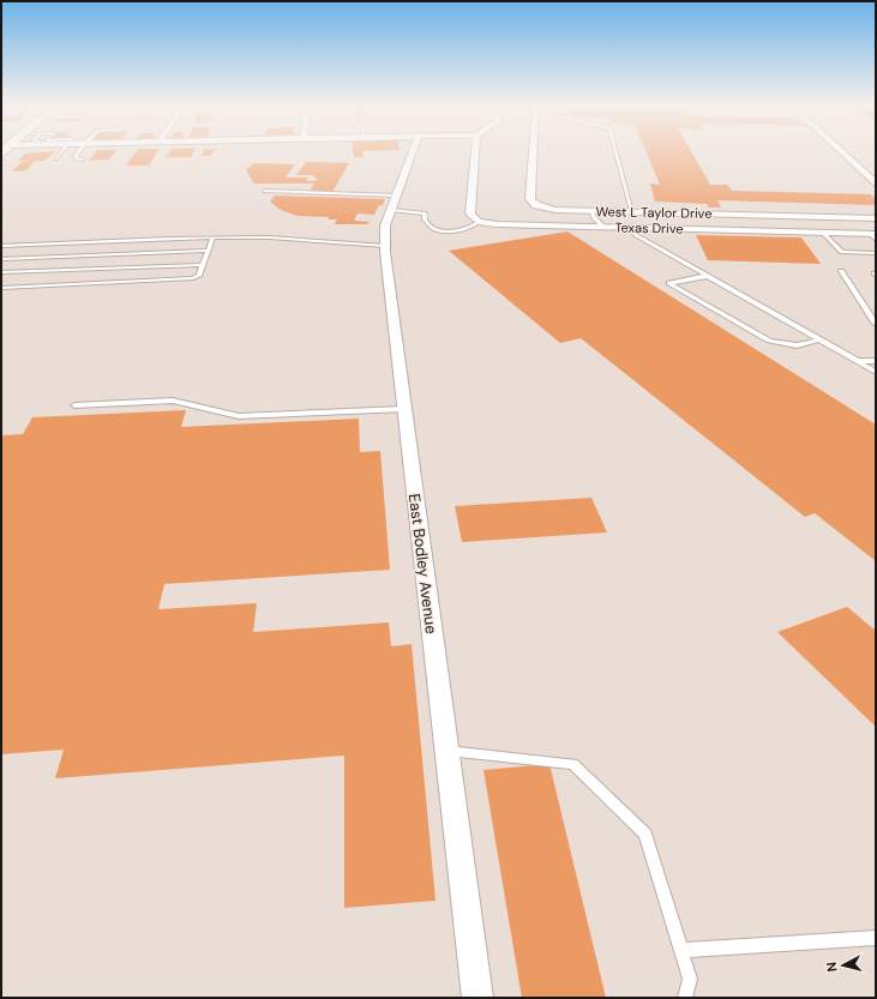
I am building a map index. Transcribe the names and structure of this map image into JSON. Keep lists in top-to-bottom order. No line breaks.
{"streets":{"street":["West L Taylor Drive","Texas Drive","East Bodley Avenue"]},"north":"left"}
